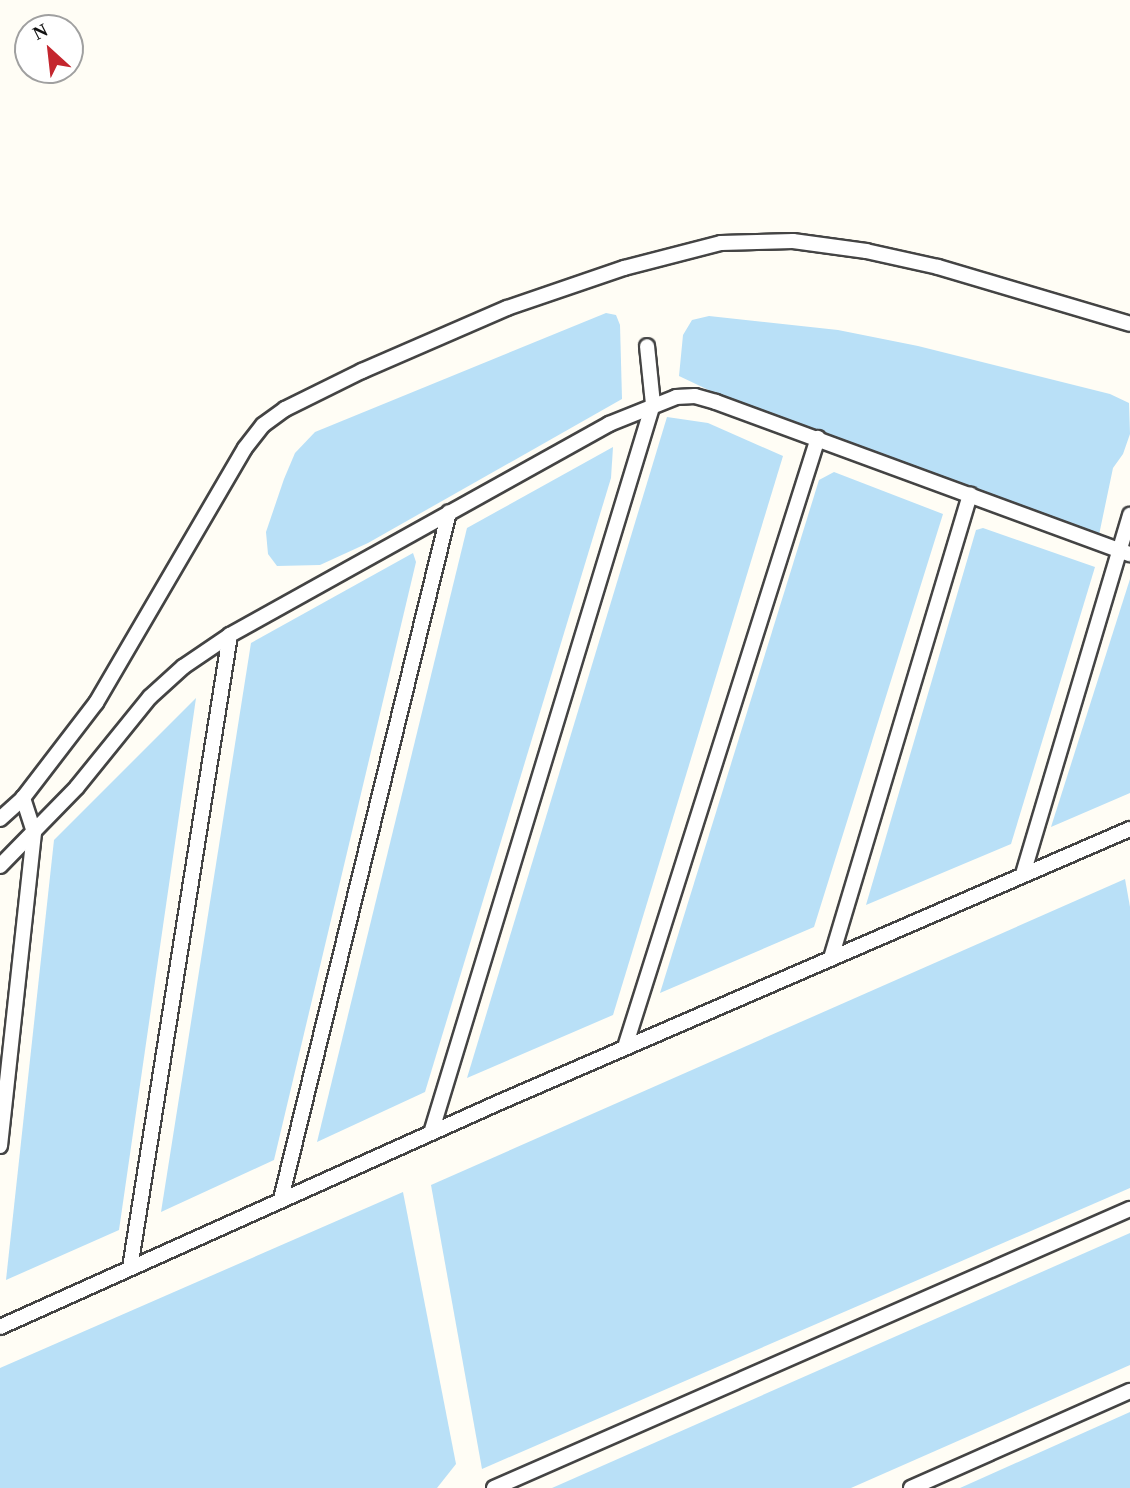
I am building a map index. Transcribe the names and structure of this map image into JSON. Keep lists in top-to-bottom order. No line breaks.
{"north":"top left"}
